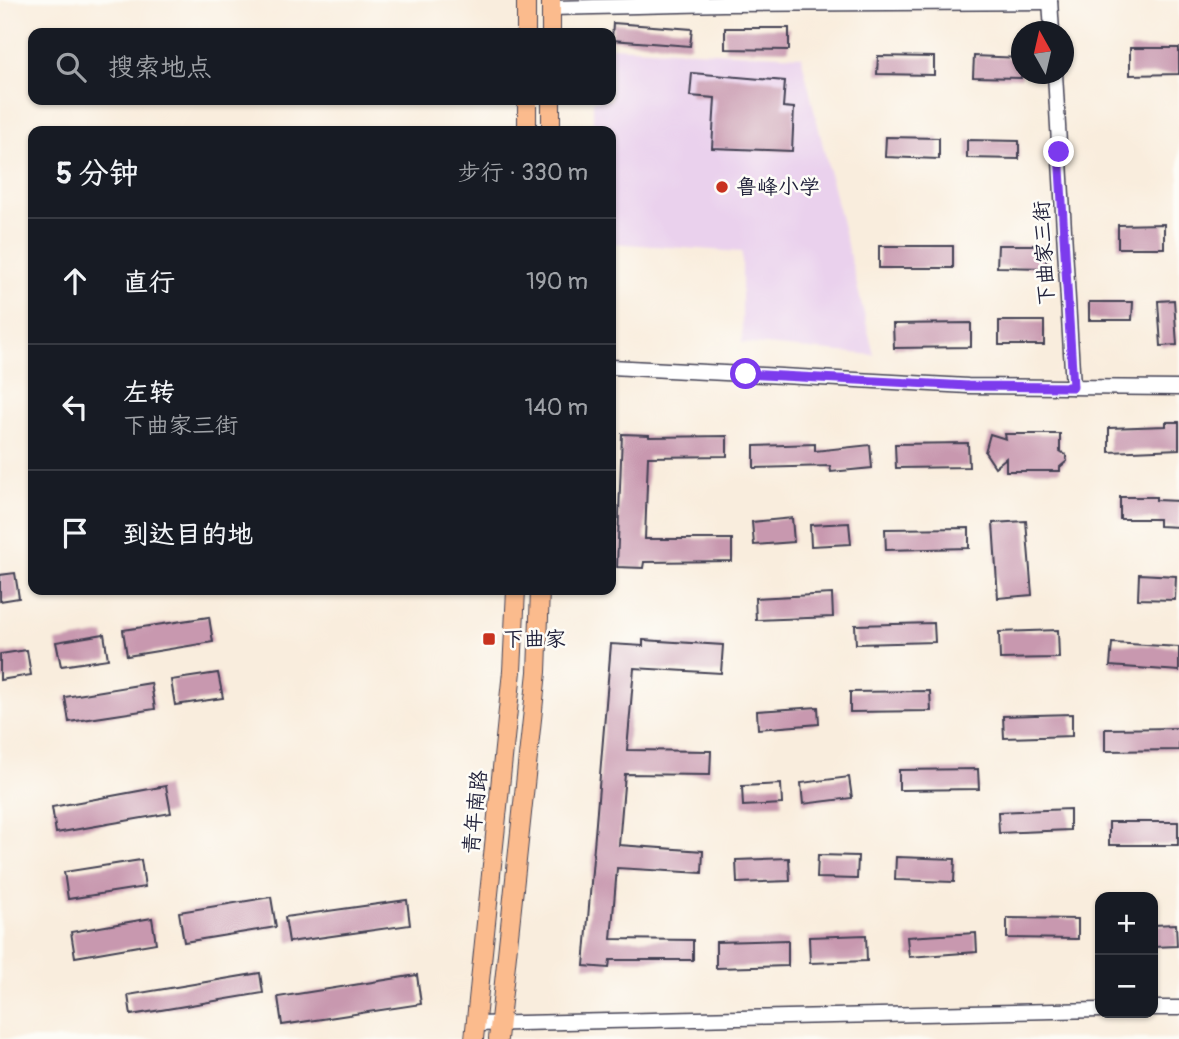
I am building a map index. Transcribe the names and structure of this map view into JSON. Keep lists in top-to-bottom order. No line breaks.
{"streets":{"main road":["青年南路"],"street":["下曲家三街"]},"places":{"other":["鲁峰小学"],"transit":["下曲家"]},"north":"top","page":{"search":"搜索地点","heading":["5 分钟","步行 · 330 m"],"list":[["直行","190 m"],["左转","下曲家三街","140 m"],"到达目的地"],"map_buttons":["+","−"]}}
